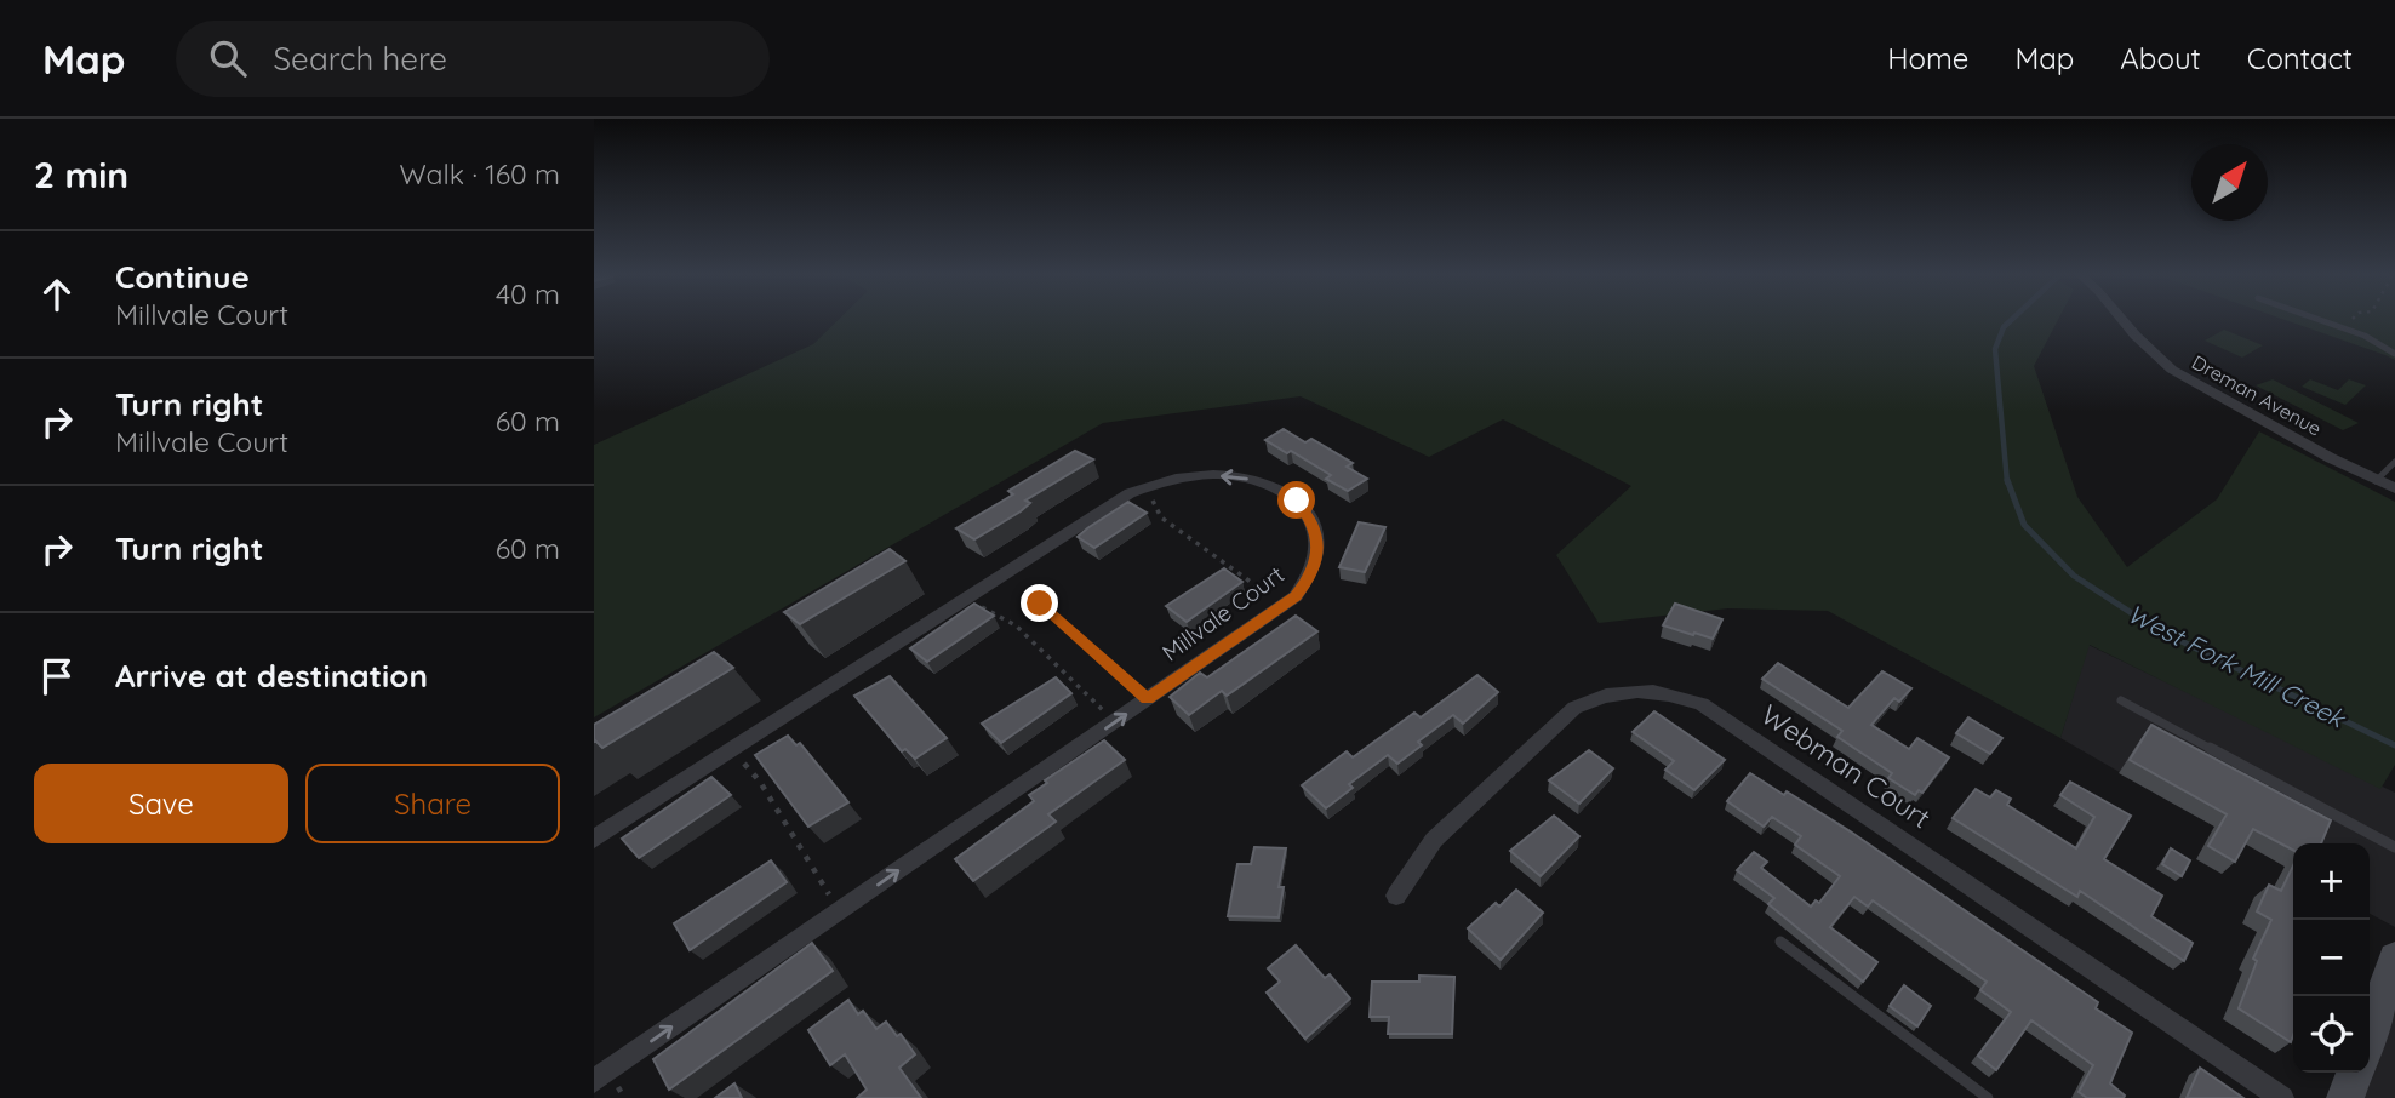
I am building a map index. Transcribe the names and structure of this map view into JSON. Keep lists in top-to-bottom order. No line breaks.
{"streets":{"street":["Dreman Avenue","Millvale Court","Webman Court"]},"water":["West Fork Mill Creek"],"north":"top right","page":{"header":"Map","search":"Search here","nav":["Home","Map","About","Contact"],"heading":["2 min","Walk · 160 m"],"list":[["Continue","Millvale Court","40 m"],["Turn right","Millvale Court","60 m"],["Turn right","60 m"],"Arrive at destination"],"buttons":["Save","Share"],"map_buttons":["+","−"]}}
